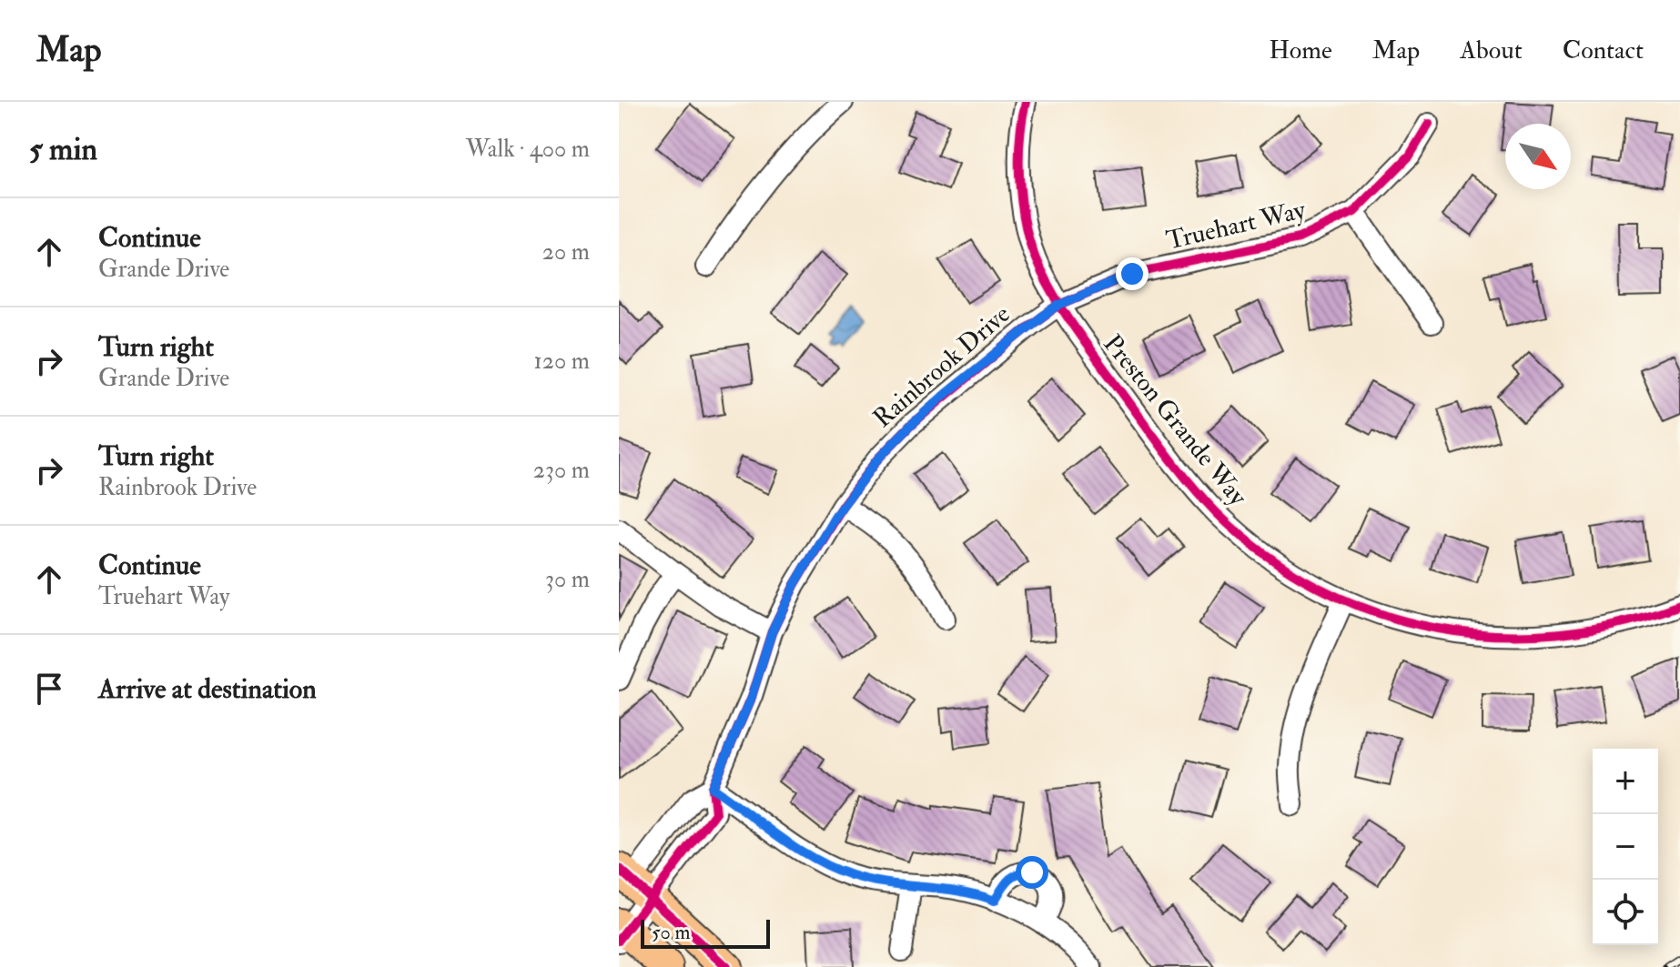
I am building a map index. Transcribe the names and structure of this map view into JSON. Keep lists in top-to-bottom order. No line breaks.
{"streets":{"street":["Truehart Way","Rainbrook Drive","Preston Grande Way"]},"crossings":[["Truehart Way","Rainbrook Drive"],["Truehart Way","Preston Grande Way"],["Rainbrook Drive","Preston Grande Way"]],"scale_bar":"50 m","north":"bottom right","page":{"header":"Map","nav":["Home","Map","About","Contact"],"heading":["5 min","Walk · 400 m"],"list":[["Continue","Grande Drive","20 m"],["Turn right","Grande Drive","120 m"],["Turn right","Rainbrook Drive","230 m"],["Continue","Truehart Way","30 m"],"Arrive at destination"],"map_buttons":["+","−"],"scale":"50 m"}}
